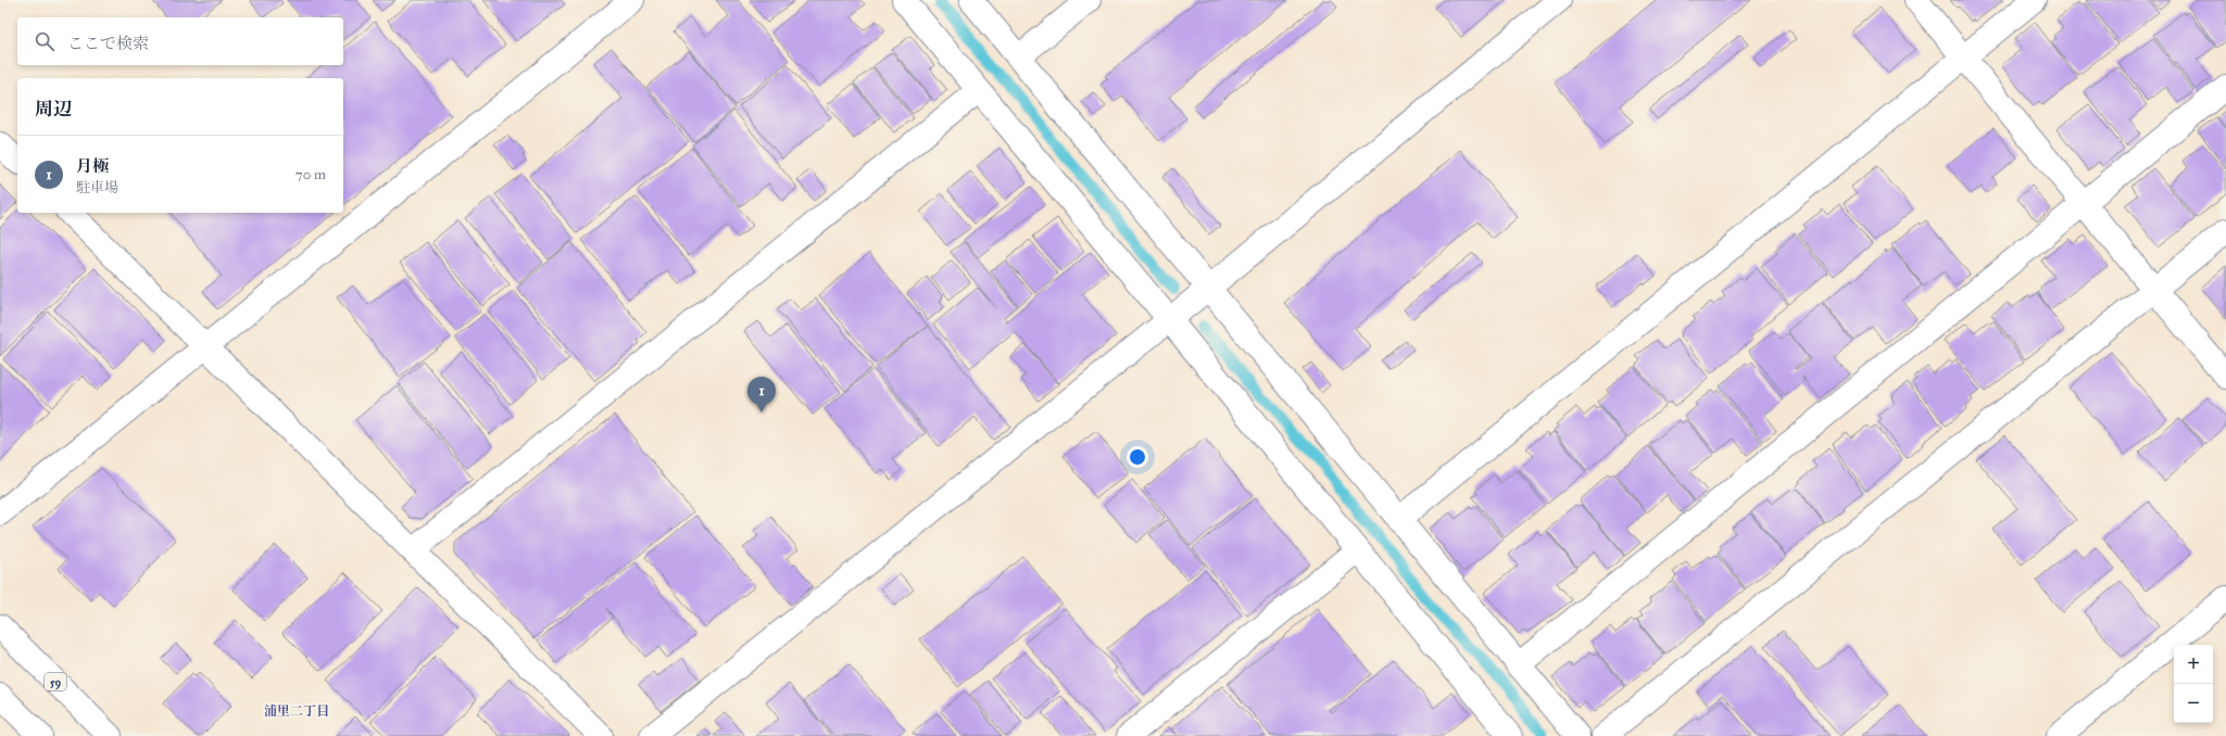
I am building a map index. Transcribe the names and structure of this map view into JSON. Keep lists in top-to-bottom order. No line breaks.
{"streets":{"street":["59"]},"districts":["浦里二丁目"],"page":{"search":"ここで検索","heading":"周辺","list":[{"mark":"1","name":"月極","note":"駐車場","value":"70 m"}],"pins":"1","map_buttons":["+","−"]}}
